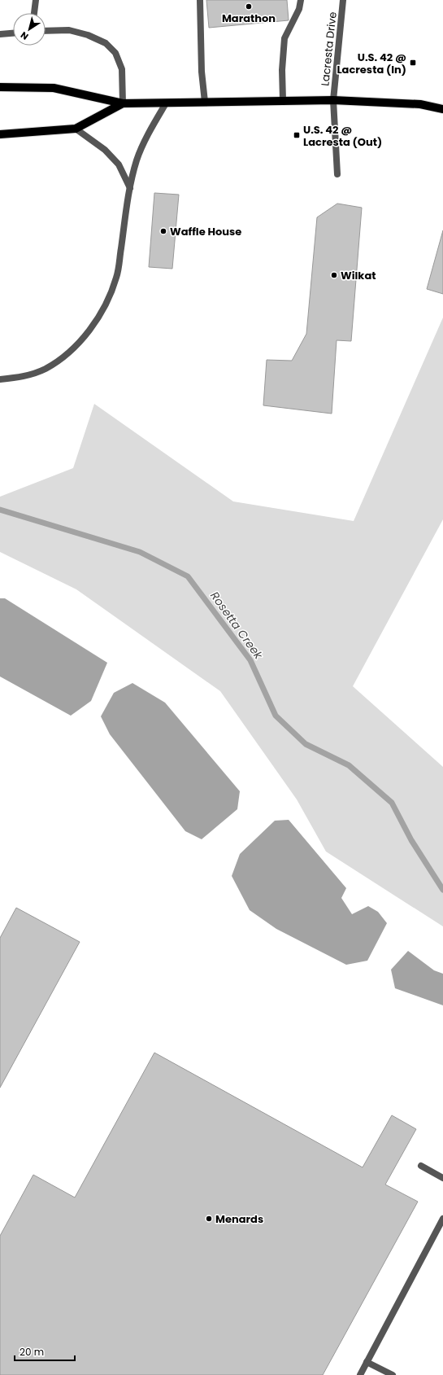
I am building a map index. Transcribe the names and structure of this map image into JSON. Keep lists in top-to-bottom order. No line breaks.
{"streets":{"street":["Lacresta Drive"]},"water":["Rosetta Creek"],"places":{"other":["Marathon","Waffle House","Wilkat","Menards"],"transit":["U.S. 42 @ Lacresta (In)","U.S. 42 @ Lacresta (Out)"]},"scale_bar":"20 m","north":"bottom left"}
